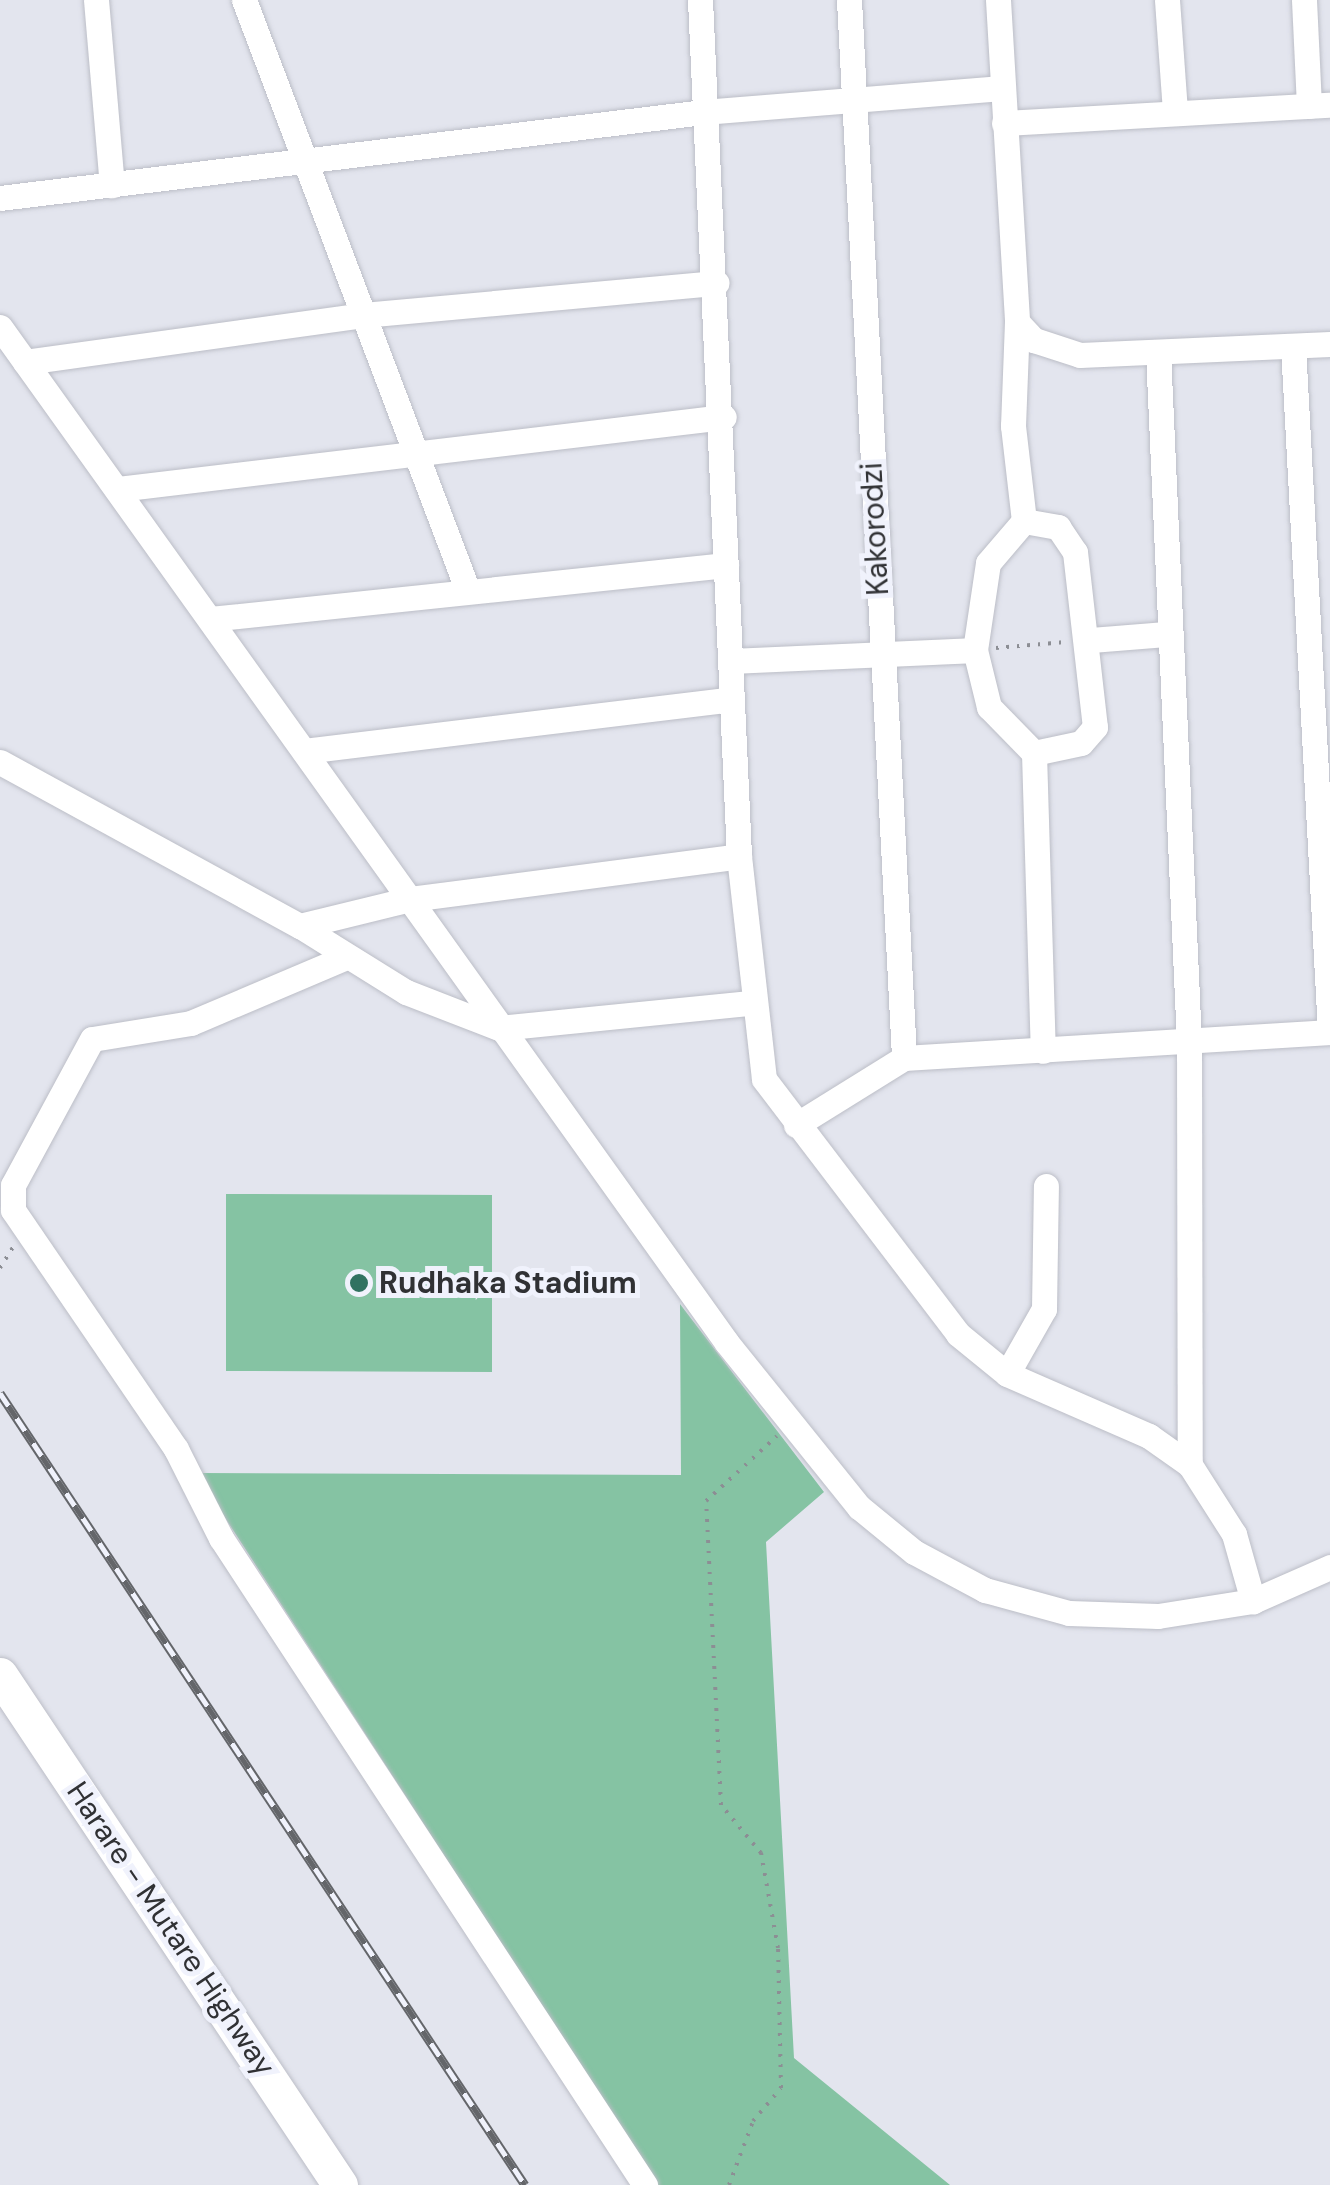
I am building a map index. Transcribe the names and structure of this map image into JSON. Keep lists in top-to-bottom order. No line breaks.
{"streets":{"highway":["Harare - Mutare Highway"],"street":["Kakorodzi"]},"places":["Rudhaka Stadium"]}
